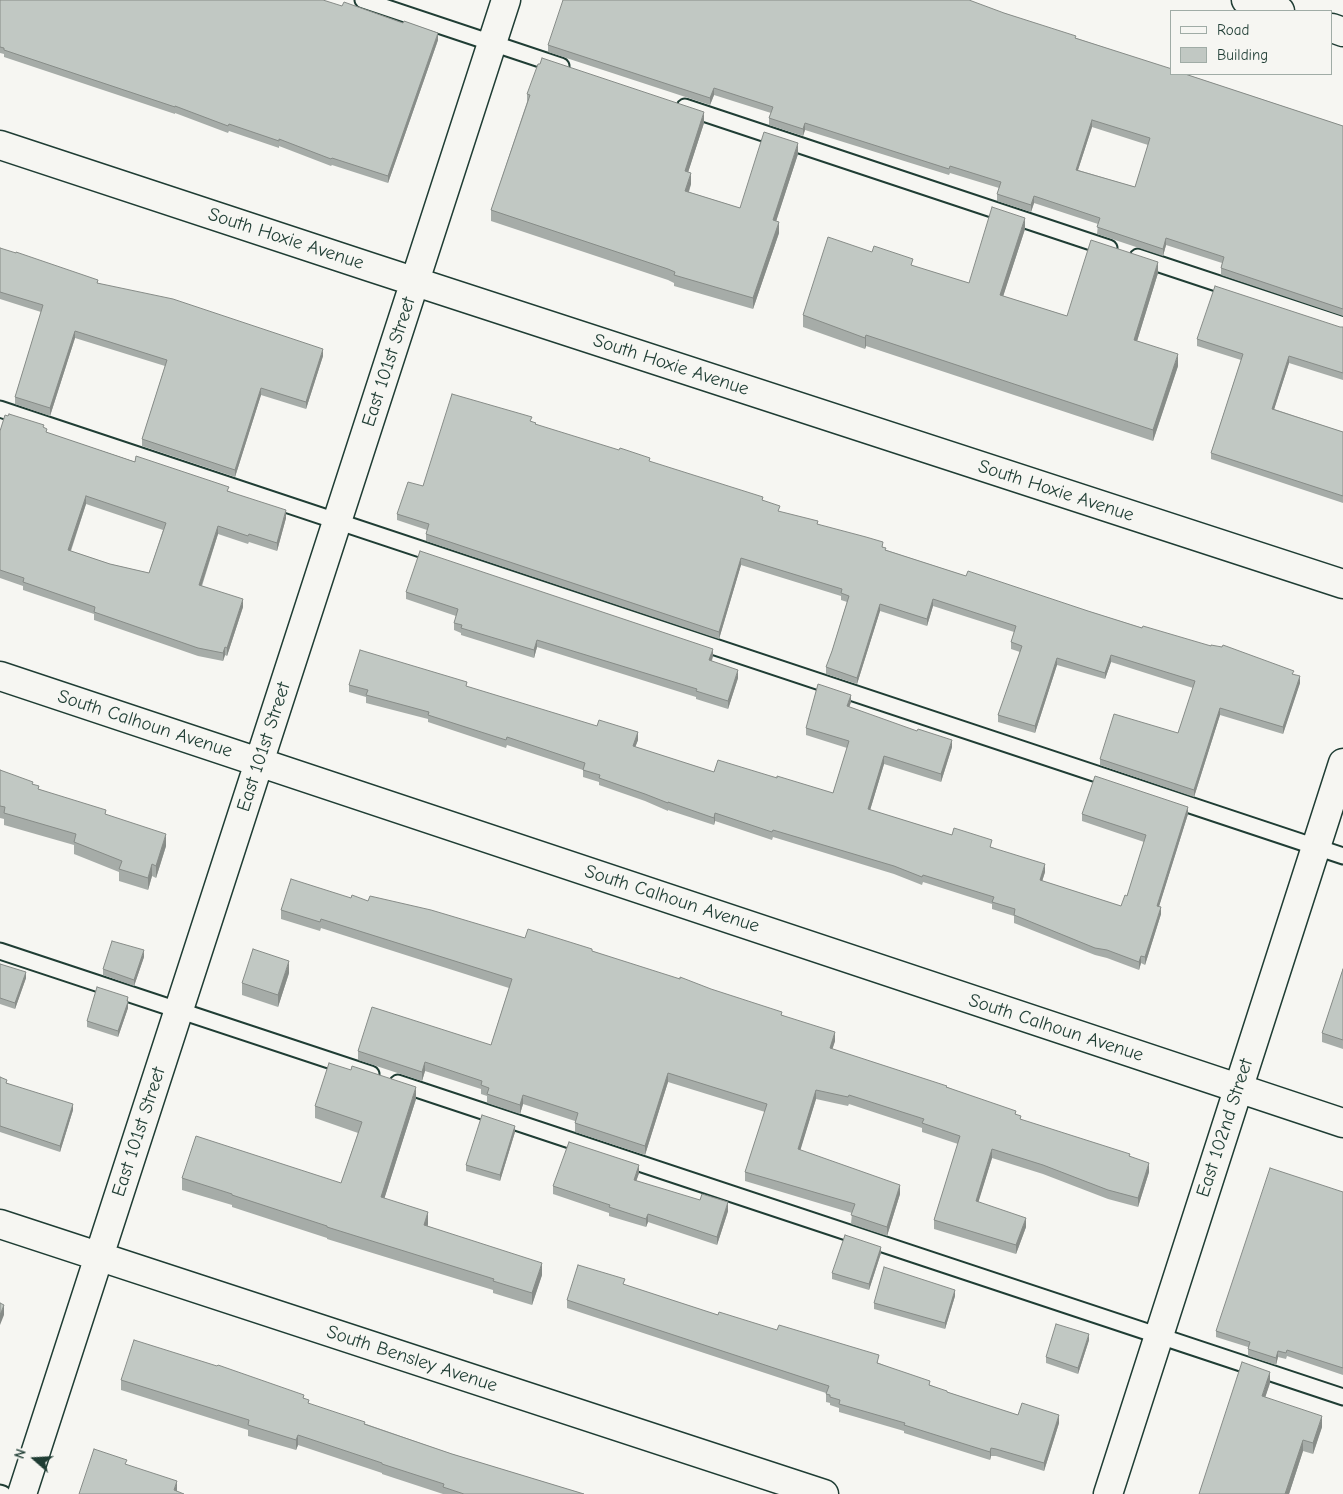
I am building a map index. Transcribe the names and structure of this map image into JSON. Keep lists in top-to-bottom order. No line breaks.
{"streets":{"street":["South Hoxie Avenue","East 101st Street","South Calhoun Avenue","East 102nd Street","South Bensley Avenue"]},"crossings":[["South Hoxie Avenue","East 101st Street"],["East 101st Street","South Calhoun Avenue"],["East 101st Street","South Bensley Avenue"],["South Calhoun Avenue","East 102nd Street"]],"legend":["Road","Building"],"north":"left"}
